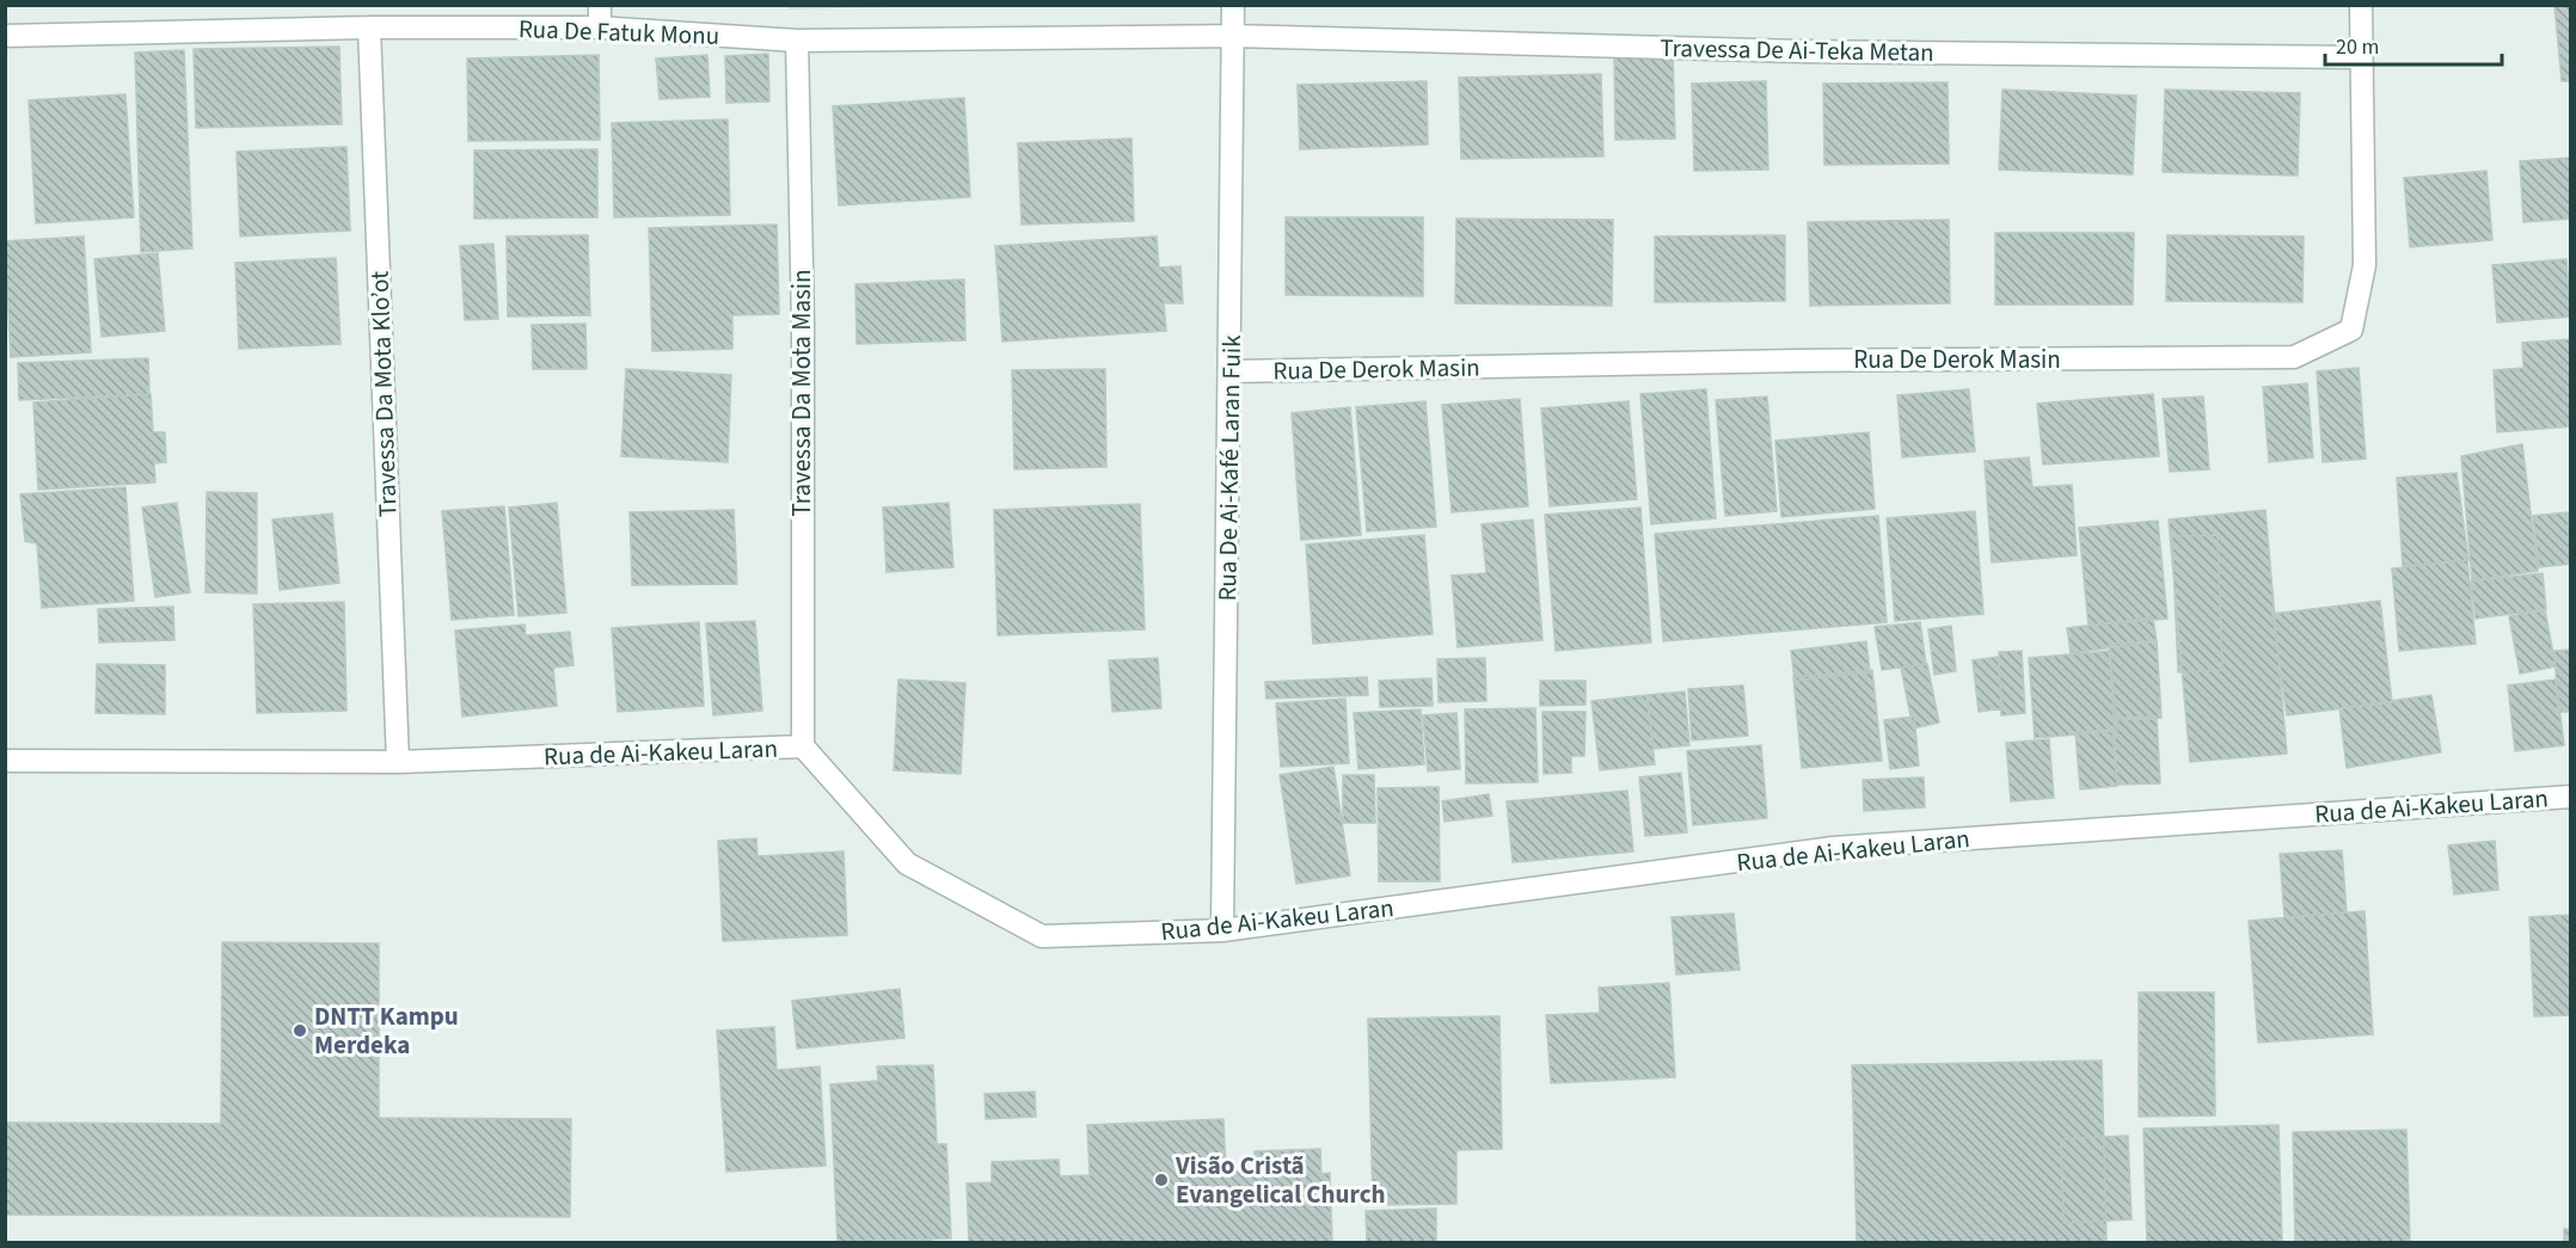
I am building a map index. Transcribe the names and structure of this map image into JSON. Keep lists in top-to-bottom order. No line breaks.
{"streets":{"street":["Rua De Fatuk Monu","Travessa De Ai-Teka Metan","Rua De Derok Masin","Travessa Da Mota Masin","Travessa Da Mota Klo’ot","Rua De Ai-Kafé Laran Fuik","Rua de Ai-Kakeu Laran"]},"crossings":[["Rua De Fatuk Monu","Travessa De Ai-Teka Metan"],["Rua De Fatuk Monu","Travessa Da Mota Masin"],["Rua De Fatuk Monu","Travessa Da Mota Klo’ot"],["Rua De Fatuk Monu","Rua De Ai-Kafé Laran Fuik"],["Travessa De Ai-Teka Metan","Rua De Derok Masin"],["Travessa De Ai-Teka Metan","Rua De Ai-Kafé Laran Fuik"],["Rua De Derok Masin","Rua De Ai-Kafé Laran Fuik"],["Travessa Da Mota Masin","Rua de Ai-Kakeu Laran"],["Travessa Da Mota Klo’ot","Rua de Ai-Kakeu Laran"],["Rua De Ai-Kafé Laran Fuik","Rua de Ai-Kakeu Laran"]],"places":["DNTT Kampu Merdeka","Visão Cristã Evangelical Church"],"scale_bar":"20 m"}
